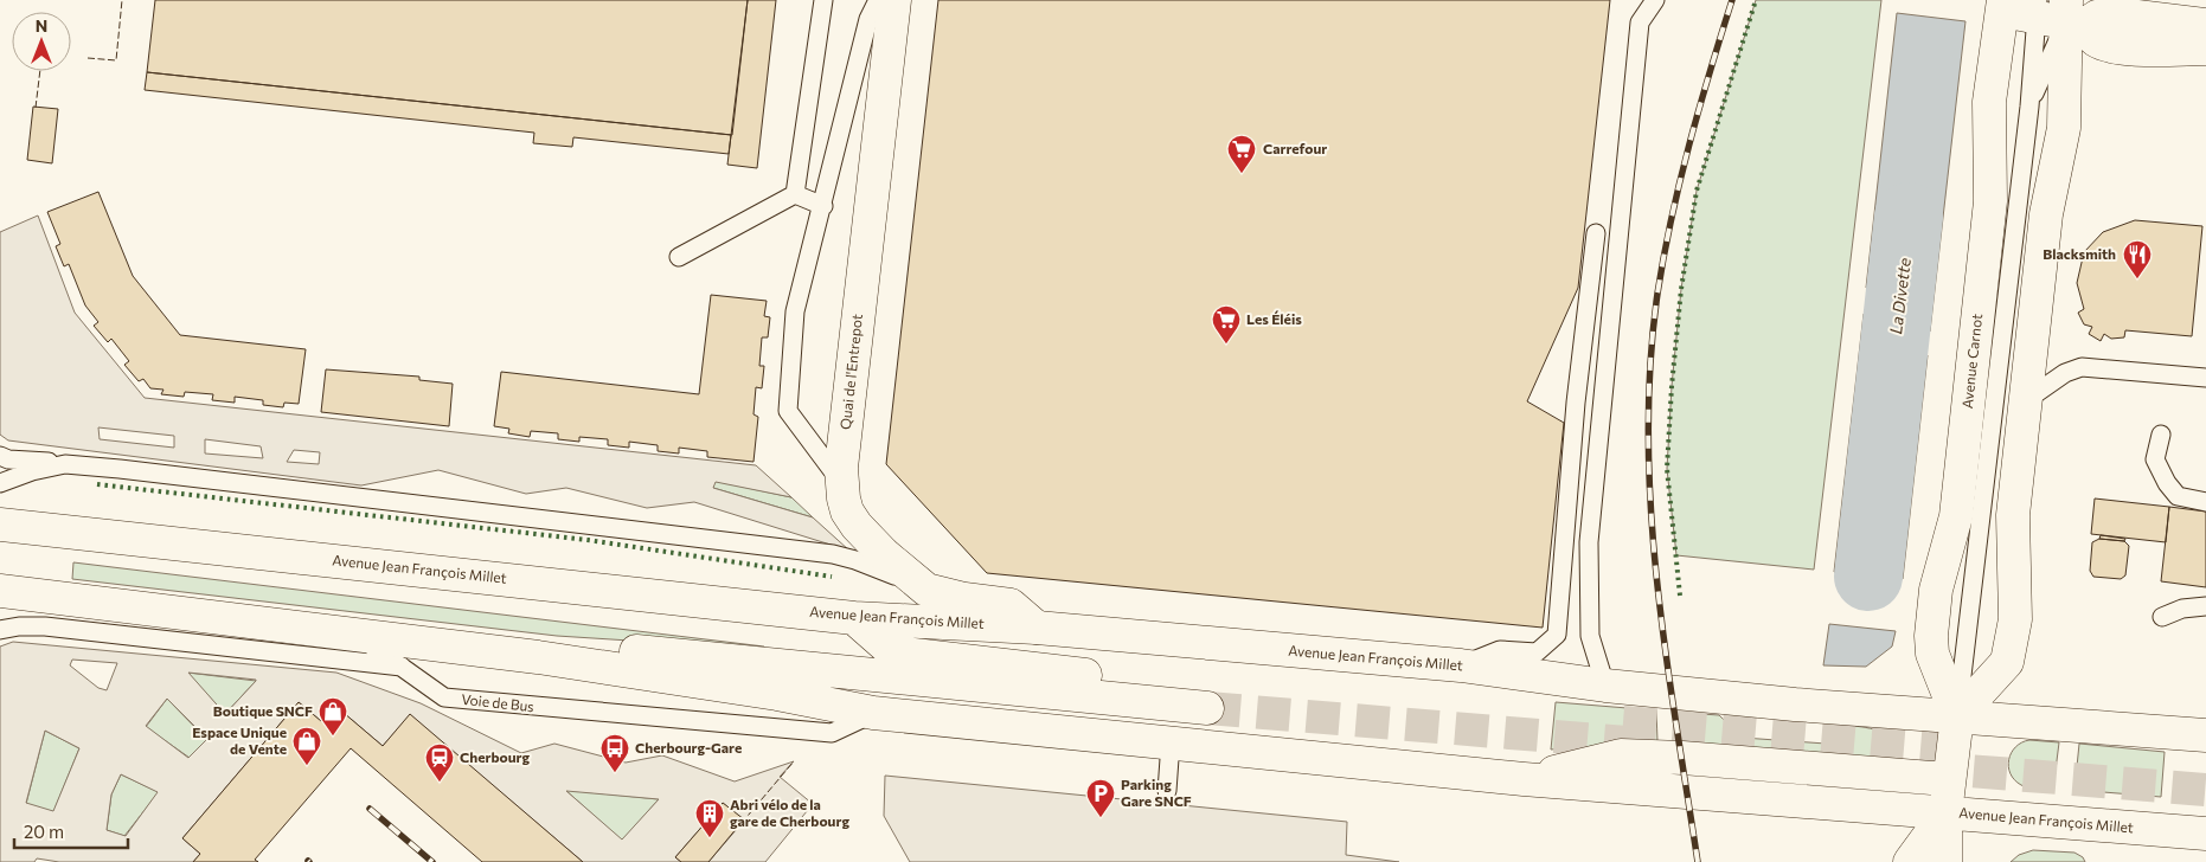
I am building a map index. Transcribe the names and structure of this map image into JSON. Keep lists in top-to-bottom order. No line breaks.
{"streets":{"main road":["Avenue Carnot","Quai de l'Entrepot","Avenue Jean François Millet"],"lane":["Voie de Bus"]},"crossings":[["Avenue Carnot","Avenue Jean François Millet"],["Quai de l'Entrepot","Avenue Jean François Millet"]],"water":["La Divette"],"places":{"supermarket":["Carrefour","Les Éléis"],"restaurant":["Blacksmith"],"shop":["Boutique SNCF","Espace Unique de Vente"],"bus stop":["Cherbourg-Gare"],"station":["Cherbourg"],"parking":["Parking Gare SNCF"],"building":["Abri vélo de la gare de Cherbourg"]},"scale_bar":"20 m","north":"top"}
